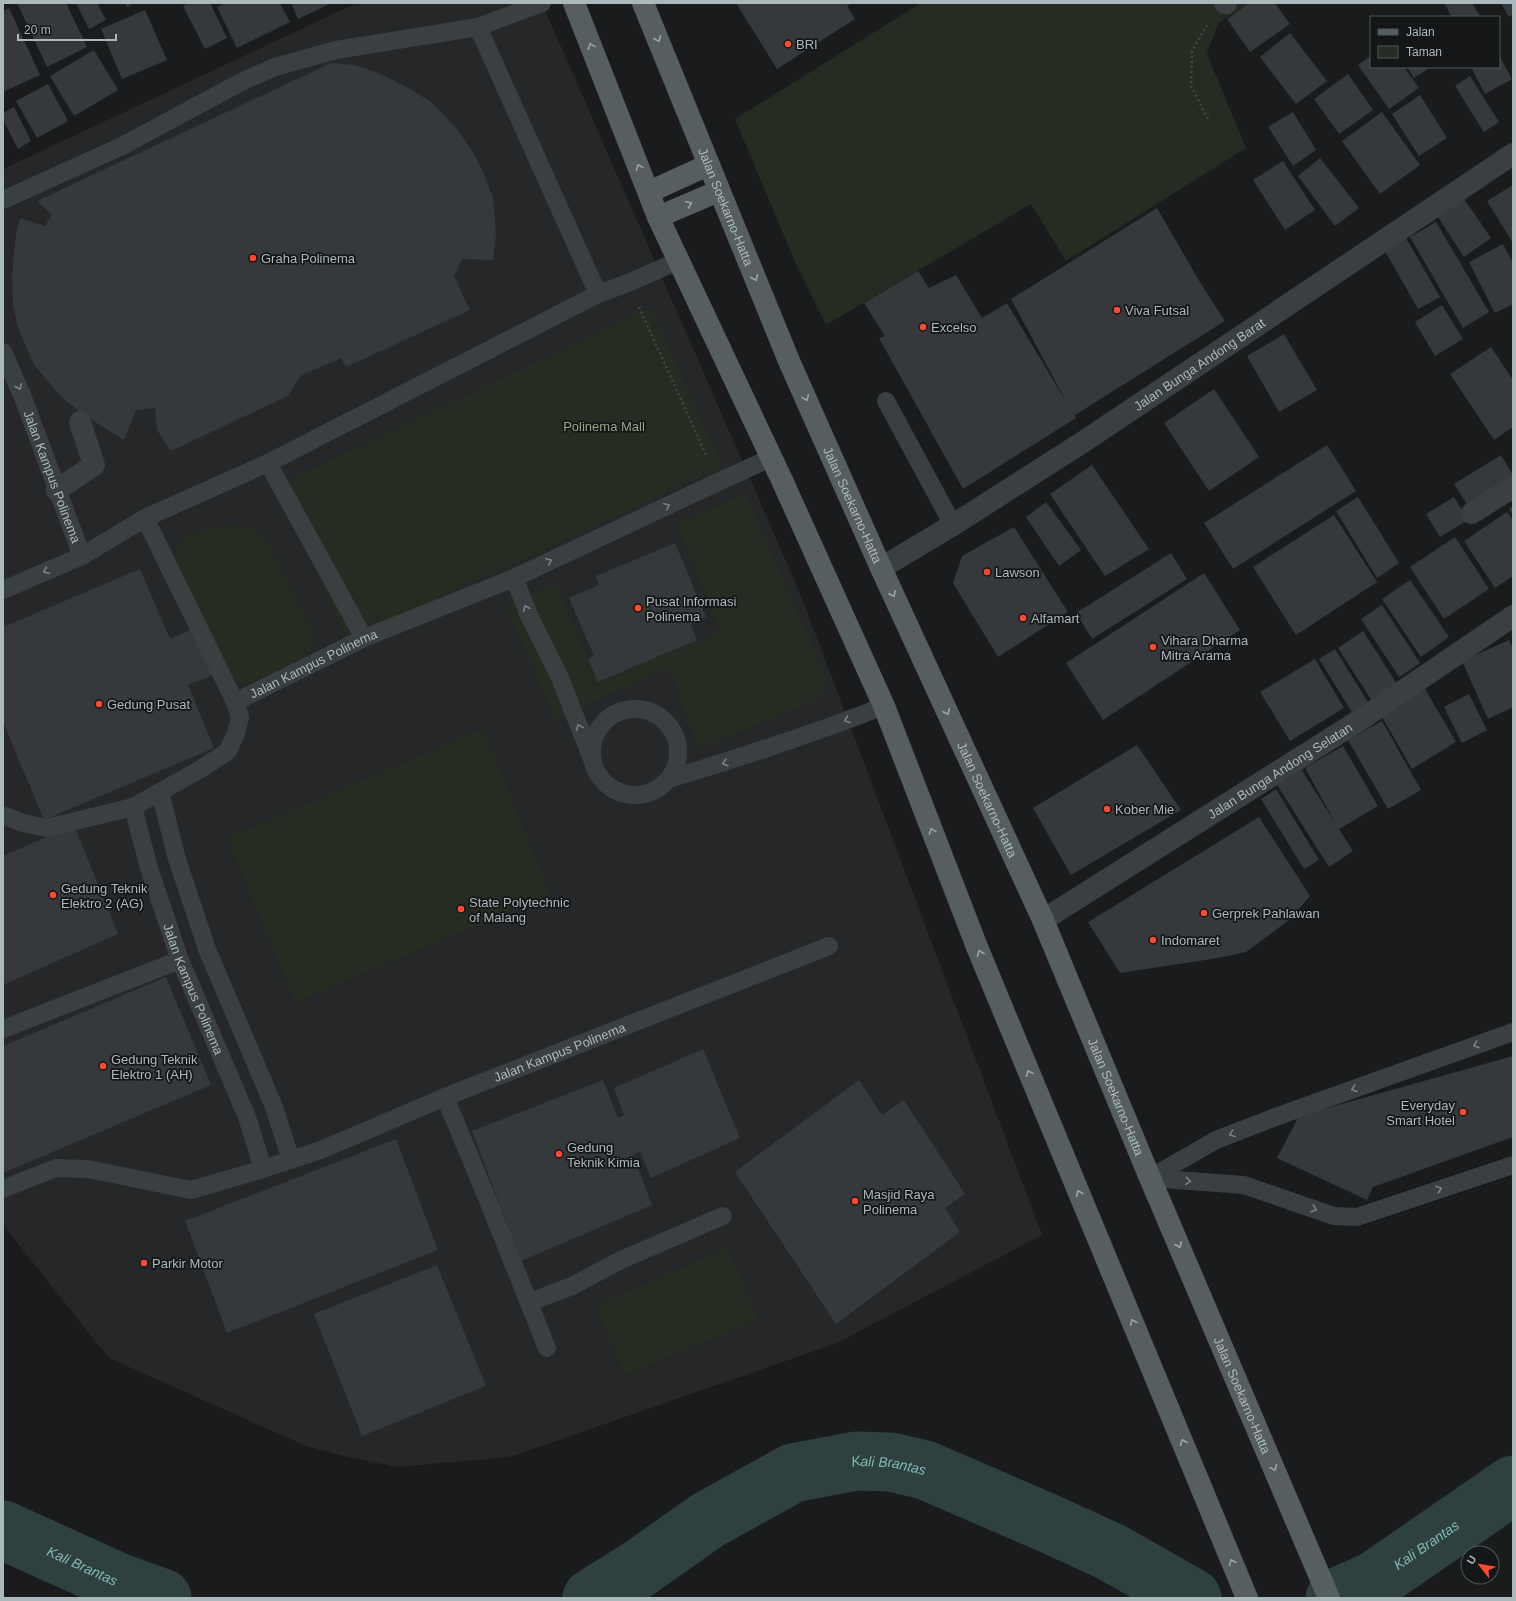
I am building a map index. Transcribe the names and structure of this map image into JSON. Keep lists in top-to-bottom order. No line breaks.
{"streets":{"main road":["Jalan Soekarno-Hatta"],"street":["Jalan Bunga Andong Barat","Jalan Bunga Andong Selatan"],"lane":["Jalan Kampus Polinema"]},"crossings":[["Jalan Soekarno-Hatta","Jalan Bunga Andong Barat"],["Jalan Soekarno-Hatta","Jalan Bunga Andong Selatan"]],"water":["Kali Brantas"],"parks":["Polinema Mall"],"places":["BRI","Graha Polinema","Viva Futsal","Excelso","Lawson","Pusat Informasi Polinema","Alfamart","Vihara Dharma Mitra Arama","Gedung Pusat","Kober Mie","Gedung Teknik Elektro 2 (AG)","State Polytechnic of Malang","Gerprek Pahlawan","Indomaret","Gedung Teknik Elektro 1 (AH)","Everyday Smart Hotel","Gedung Teknik Kimia","Masjid Raya Polinema","Parkir Motor"],"legend":["Jalan","Taman"],"scale_bar":"20 m","north":"top left"}
